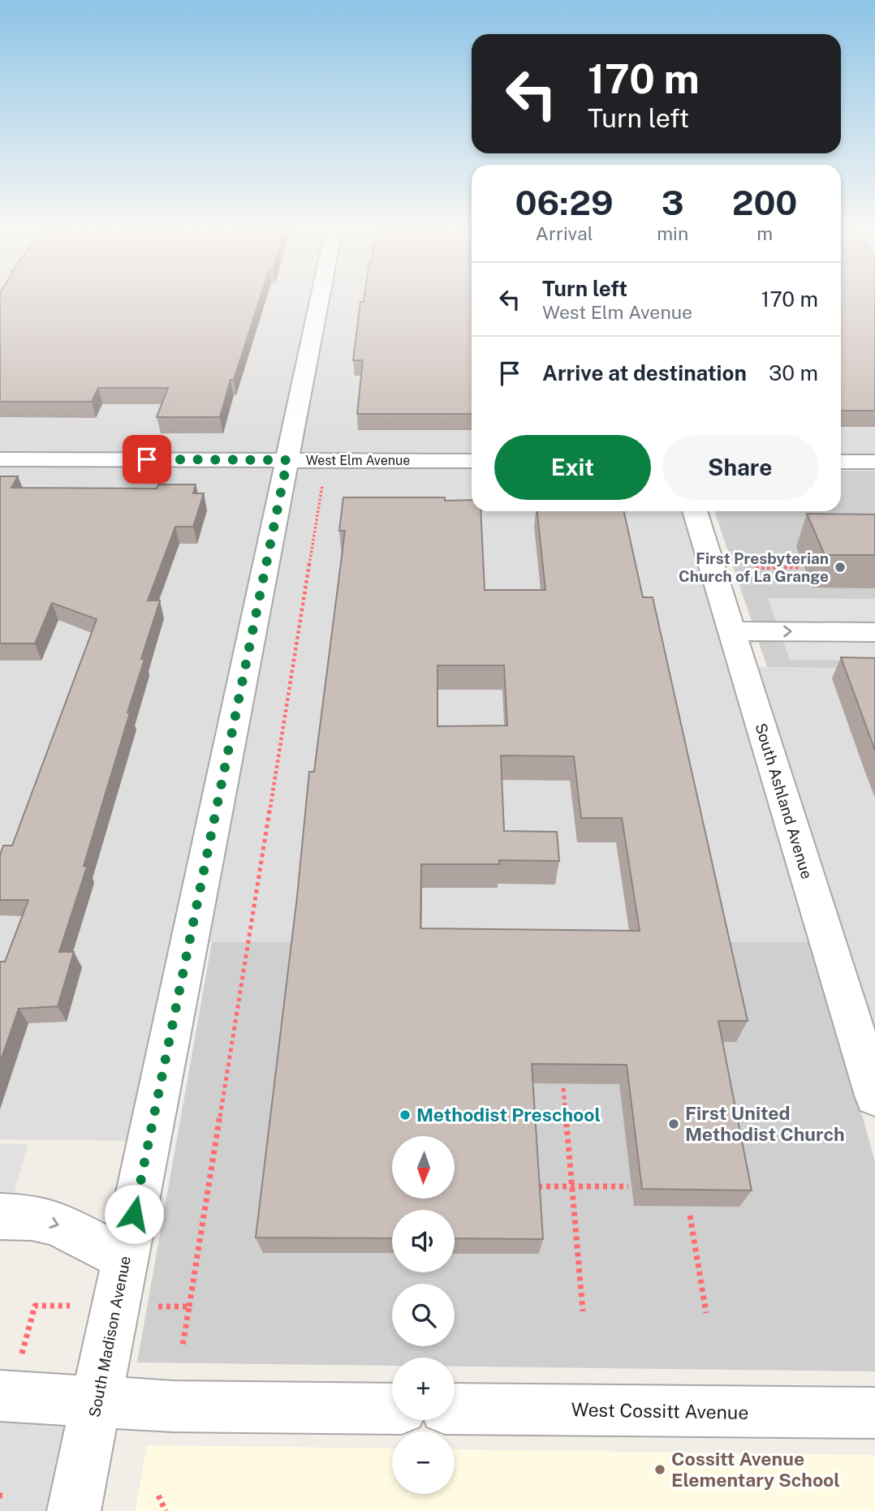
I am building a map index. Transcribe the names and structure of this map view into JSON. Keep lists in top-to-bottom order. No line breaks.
{"streets":{"street":["West Elm Avenue","South Ashland Avenue","South Madison Avenue","West Cossitt Avenue"]},"crossings":[["West Elm Avenue","South Madison Avenue"]],"places":["First Presbyterian Church of La Grange","Methodist Preschool","First United Methodist Church","Cossitt Avenue Elementary School"],"north":"bottom","page":{"turn":["170 m","Turn left"],"eta":["06:29","Arrival","3","min","200","m"],"list":[{"name":"Turn left","note":"West Elm Avenue","value":"170 m"},{"name":"Arrive at destination","value":"30 m"}],"buttons":["Exit","Share"],"map_buttons":["+","−"]}}
